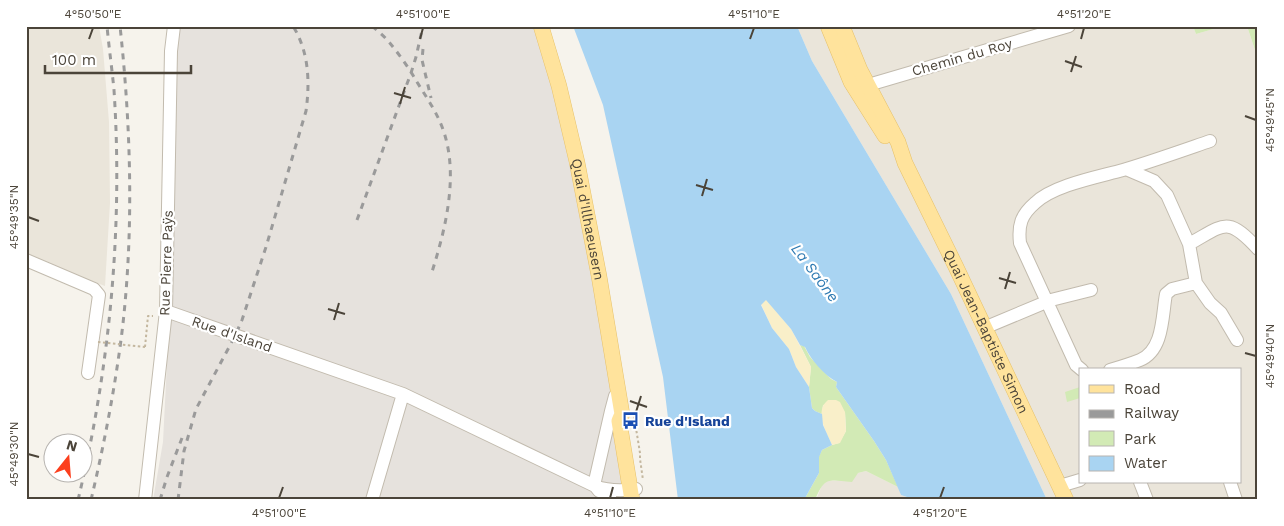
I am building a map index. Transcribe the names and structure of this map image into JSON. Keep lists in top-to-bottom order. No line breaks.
{"streets":{"main road":["Quai d'Illhaeusern","Quai Jean-Baptiste Simon"],"street":["Chemin du Roy","Rue Pierre Paÿs","Rue d'Island"]},"crossings":[["Chemin du Roy","Quai Jean-Baptiste Simon"],["Quai d'Illhaeusern","Rue d'Island"],["Rue Pierre Paÿs","Rue d'Island"]],"water":["La Saône"],"places":{"bus stop":["Rue d'Island"]},"legend":["Road","Railway","Park","Water"],"scale_bar":"100 m","north":"top","coordinates":["4°50'50\"E","4°51'00\"E","4°51'10\"E","4°51'20\"E","45°49'45\"N","45°49'35\"N","45°49'40\"N","45°49'30\"N"]}
